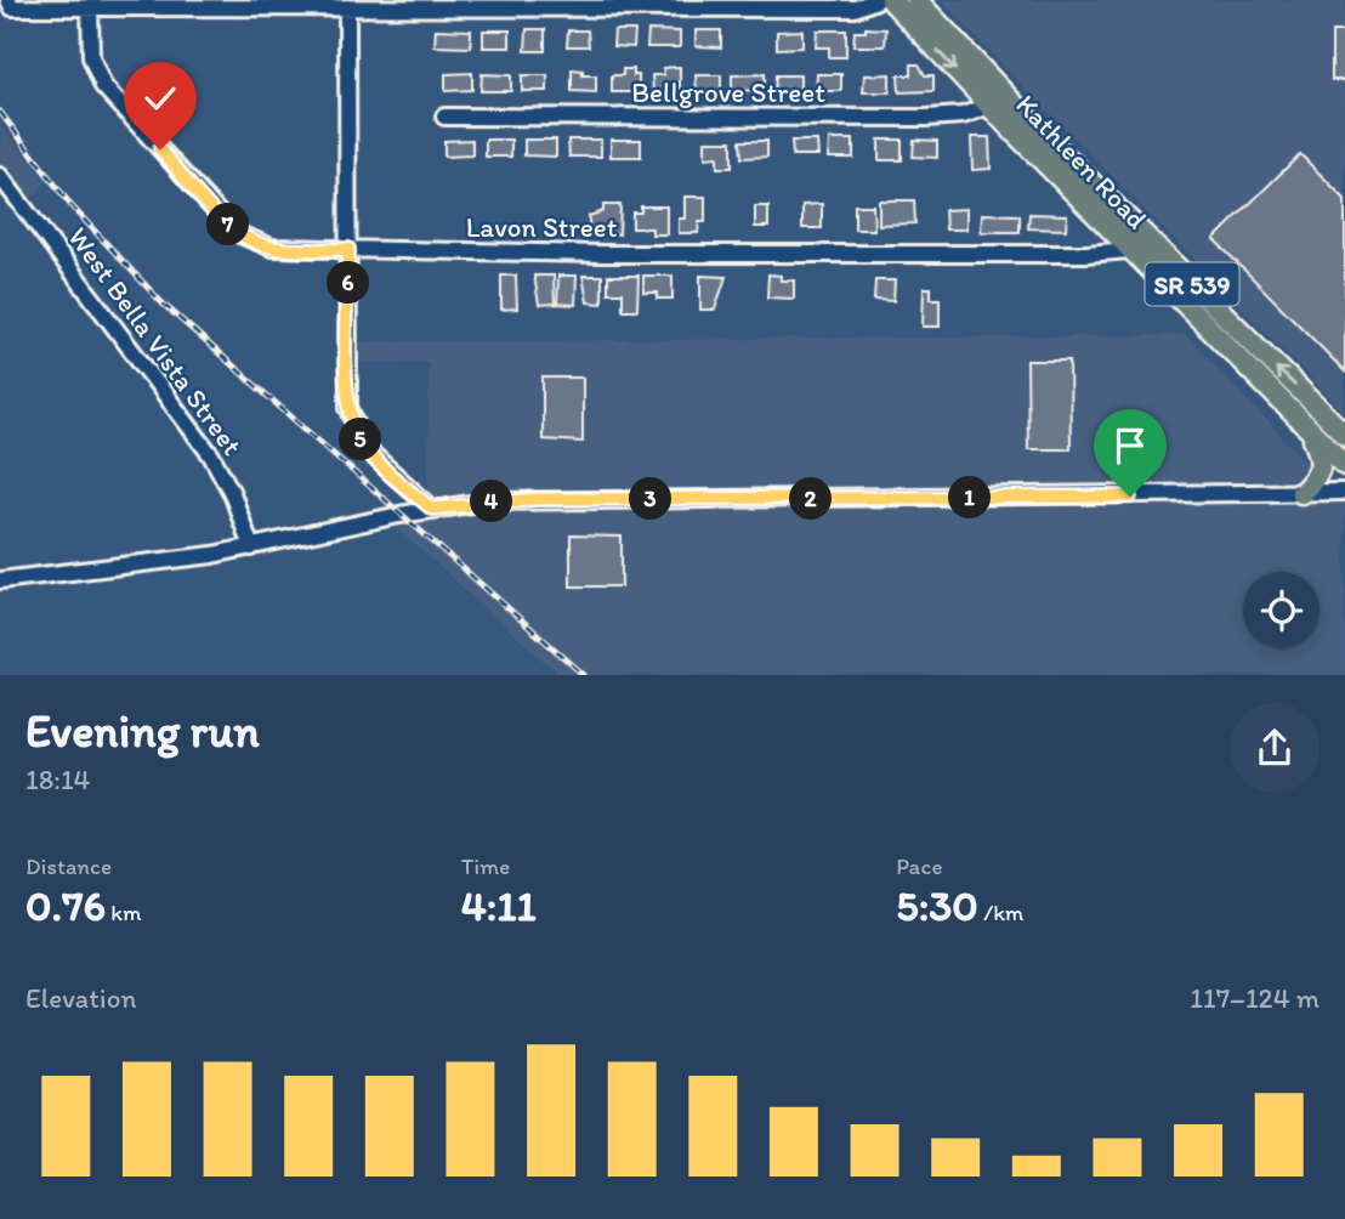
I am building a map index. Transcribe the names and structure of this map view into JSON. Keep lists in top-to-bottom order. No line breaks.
{"streets":{"main road":["Kathleen Road","SR 539"],"street":["Bellgrove Street","Lavon Street","West Bella Vista Street"]},"crossings":[["Bellgrove Street","Kathleen Road"],["Kathleen Road","Lavon Street"]],"page":{"pins":["7","6","5","1","2","3","4"],"heading":["Evening run","18:14"],"stats":[["Distance","0.76 km"],["Time","4:11"],["Pace","5:30 /km"]],"chart":["Elevation","117–124 m"]}}
